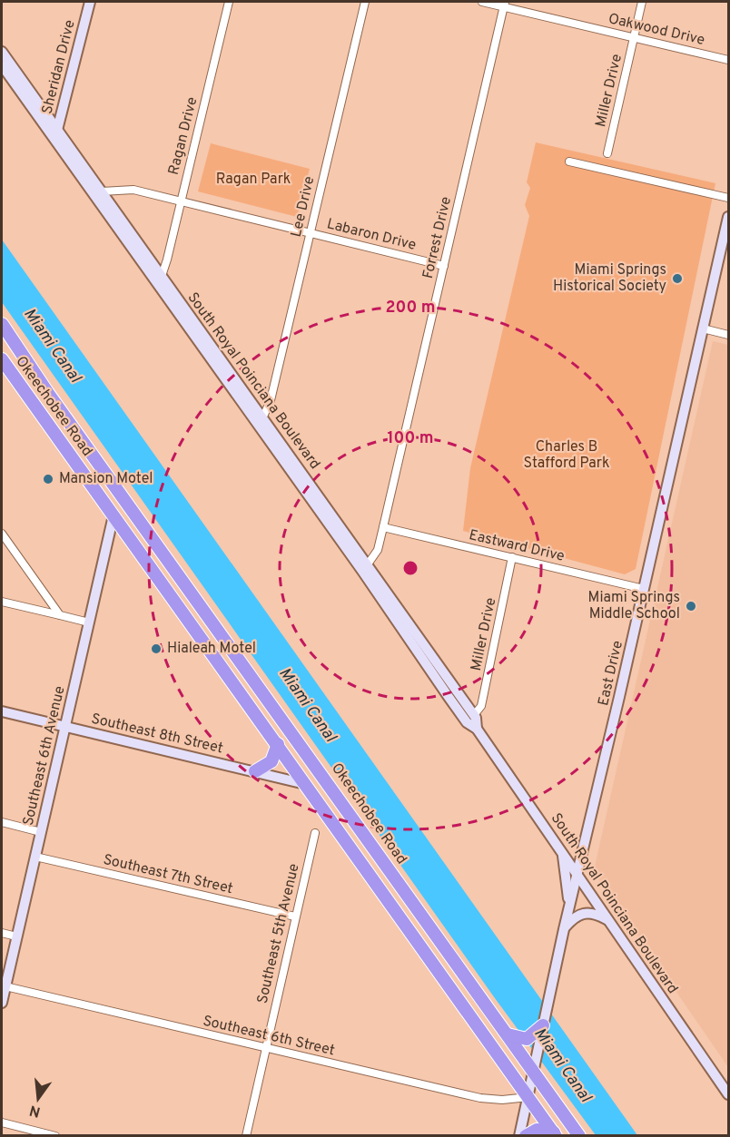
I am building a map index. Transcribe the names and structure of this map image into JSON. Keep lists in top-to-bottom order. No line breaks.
{"streets":{"highway":["Okeechobee Road"],"street":["Oakwood Drive","Sheridan Drive","Miller Drive","Ragan Drive","Lee Drive","Labaron Drive","Forrest Drive","South Royal Poinciana Boulevard","Eastward Drive","East Drive","Southeast 8th Street","Southeast 6th Avenue","Southeast 7th Street","Southeast 5th Avenue","Southeast 6th Street"]},"crossings":[["Oakwood Drive","Miller Drive"],["Oakwood Drive","Forrest Drive"],["Sheridan Drive","South Royal Poinciana Boulevard"],["Miller Drive","South Royal Poinciana Boulevard"],["Miller Drive","Eastward Drive"],["Ragan Drive","Labaron Drive"],["Ragan Drive","South Royal Poinciana Boulevard"],["Lee Drive","Labaron Drive"],["Lee Drive","South Royal Poinciana Boulevard"],["Labaron Drive","Forrest Drive"],["Labaron Drive","South Royal Poinciana Boulevard"],["Forrest Drive","South Royal Poinciana Boulevard"],["Forrest Drive","Eastward Drive"],["South Royal Poinciana Boulevard","East Drive"],["Okeechobee Road","East Drive"],["Okeechobee Road","Southeast 8th Street"],["Okeechobee Road","Southeast 6th Avenue"],["Okeechobee Road","Southeast 6th Street"],["Eastward Drive","East Drive"],["East Drive","Southeast 6th Street"],["Southeast 8th Street","Southeast 6th Avenue"],["Southeast 6th Avenue","Southeast 7th Street"],["Southeast 6th Avenue","Southeast 6th Street"],["Southeast 7th Street","Southeast 5th Avenue"],["Southeast 5th Avenue","Southeast 6th Street"]],"water":["Miami Canal"],"parks":["Ragan Park","Charles B Stafford Park"],"places":["Miami Springs Historical Society","Mansion Motel","Miami Springs Middle School","Hialeah Motel"],"north":"bottom","rings":["200 m","100 m"]}
